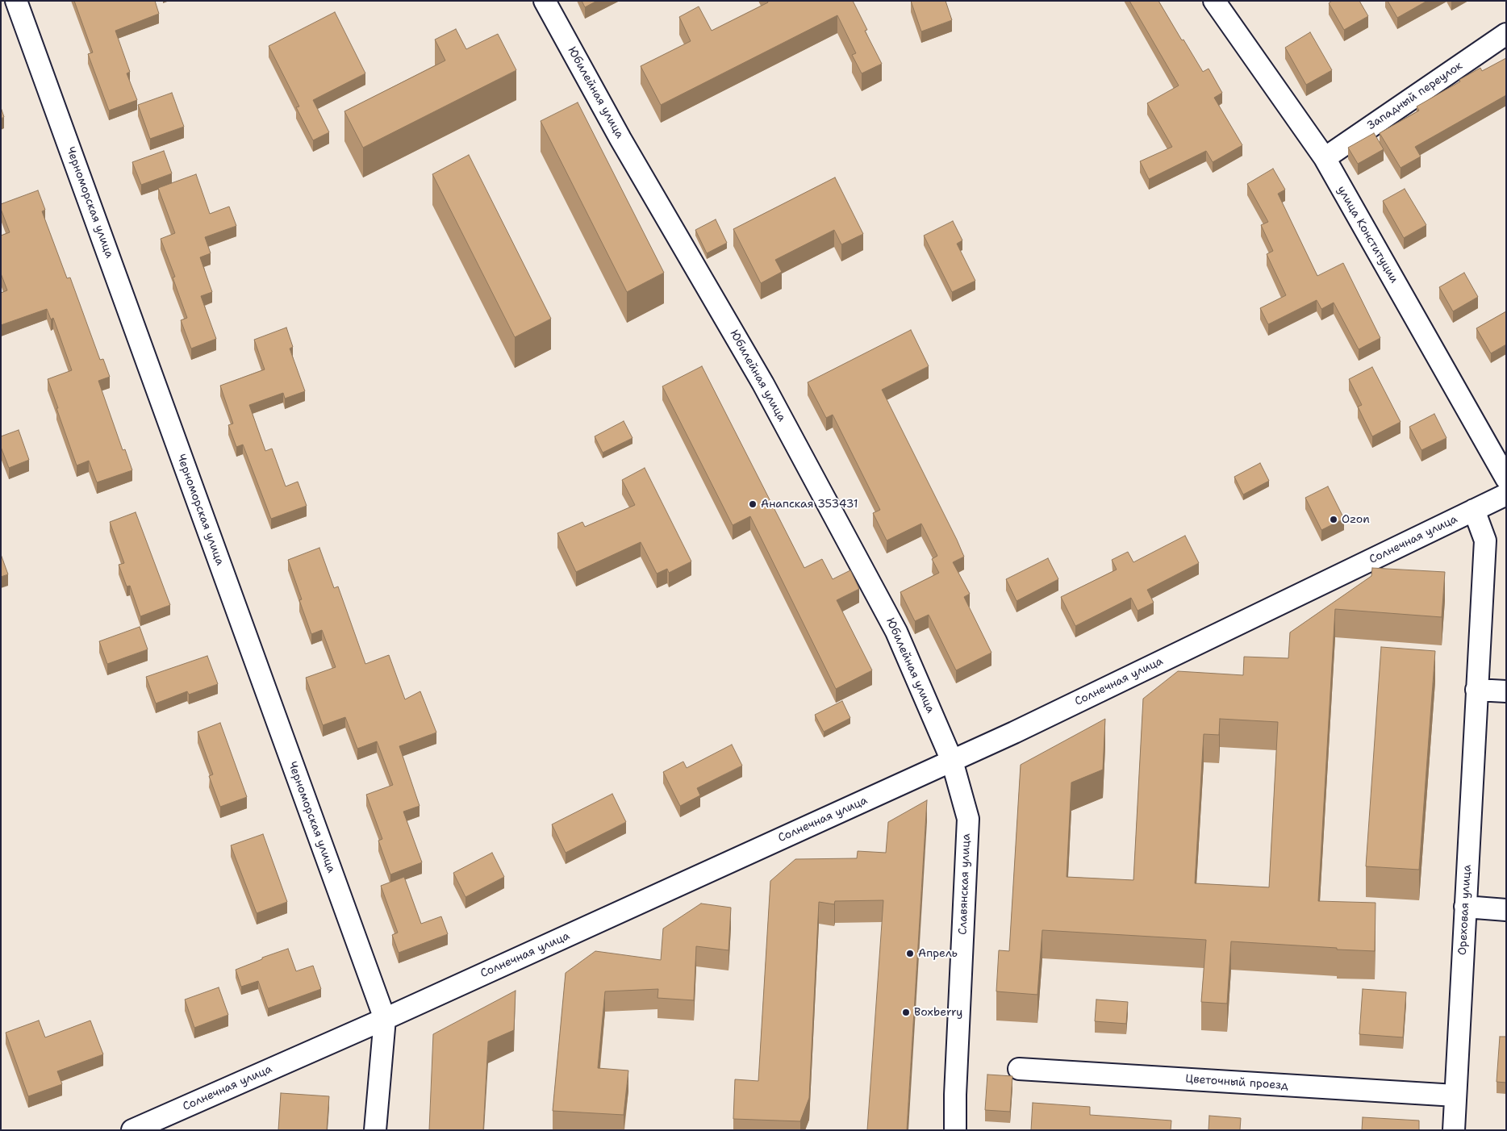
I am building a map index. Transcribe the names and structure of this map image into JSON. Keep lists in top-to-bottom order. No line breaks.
{"streets":{"street":["Юбилейная улица","Западный переулок","Черноморская улица","улица Конституции","Солнечная улица","Славянская улица","Ореховая улица","Цветочный проезд"]},"crossings":[["Юбилейная улица","Солнечная улица"],["Юбилейная улица","Славянская улица"],["Западный переулок","улица Конституции"],["Черноморская улица","Солнечная улица"],["Солнечная улица","Славянская улица"],["Солнечная улица","Ореховая улица"],["Ореховая улица","Цветочный проезд"]],"places":["Анапская 353431","Ozon","Апрель","Boxberry"]}
